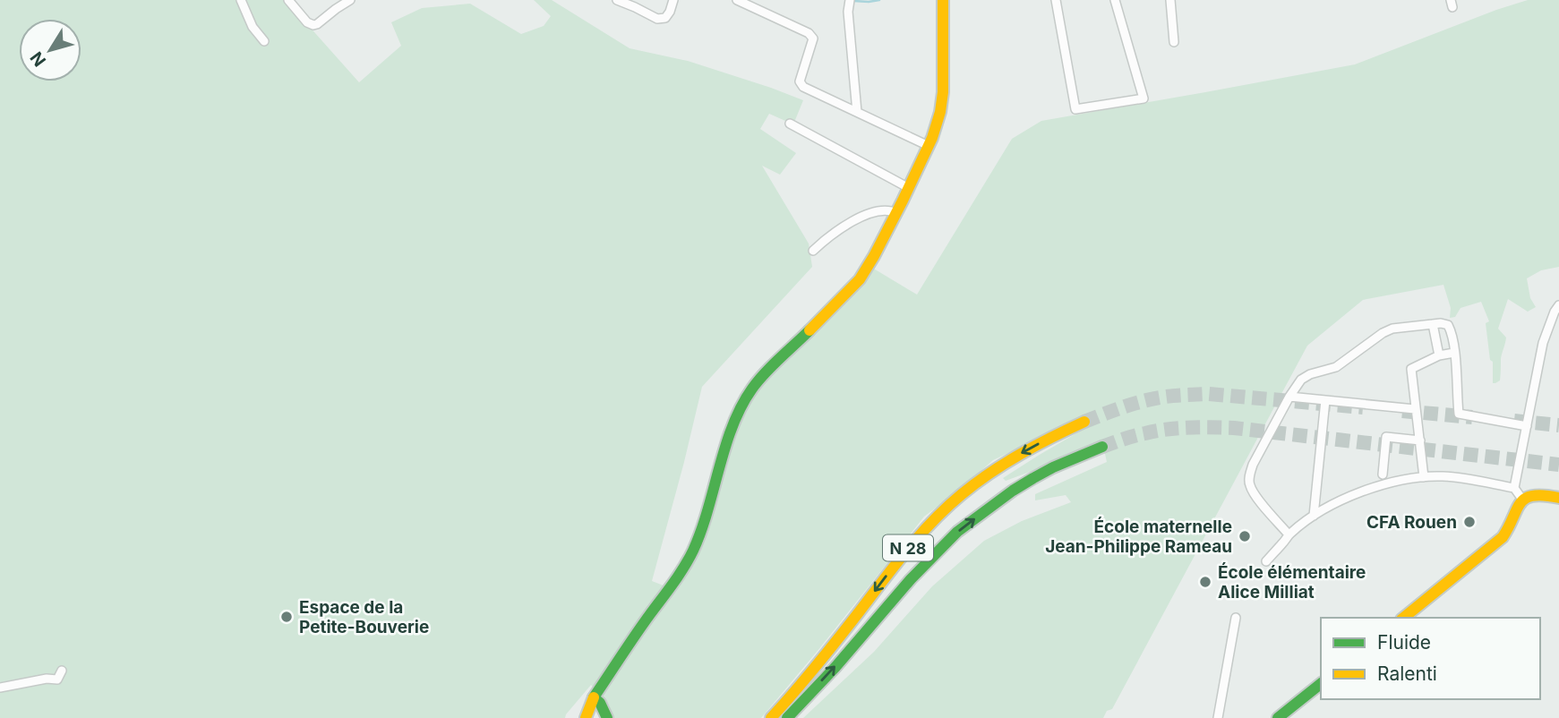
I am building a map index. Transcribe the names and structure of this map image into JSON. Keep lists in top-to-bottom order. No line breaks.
{"streets":{"main road":["N 28"]},"places":["CFA Rouen","École maternelle Jean-Philippe Rameau","École élémentaire Alice Milliat","Espace de la Petite-Bouverie"],"legend":["Fluide","Ralenti"],"north":"bottom left"}
